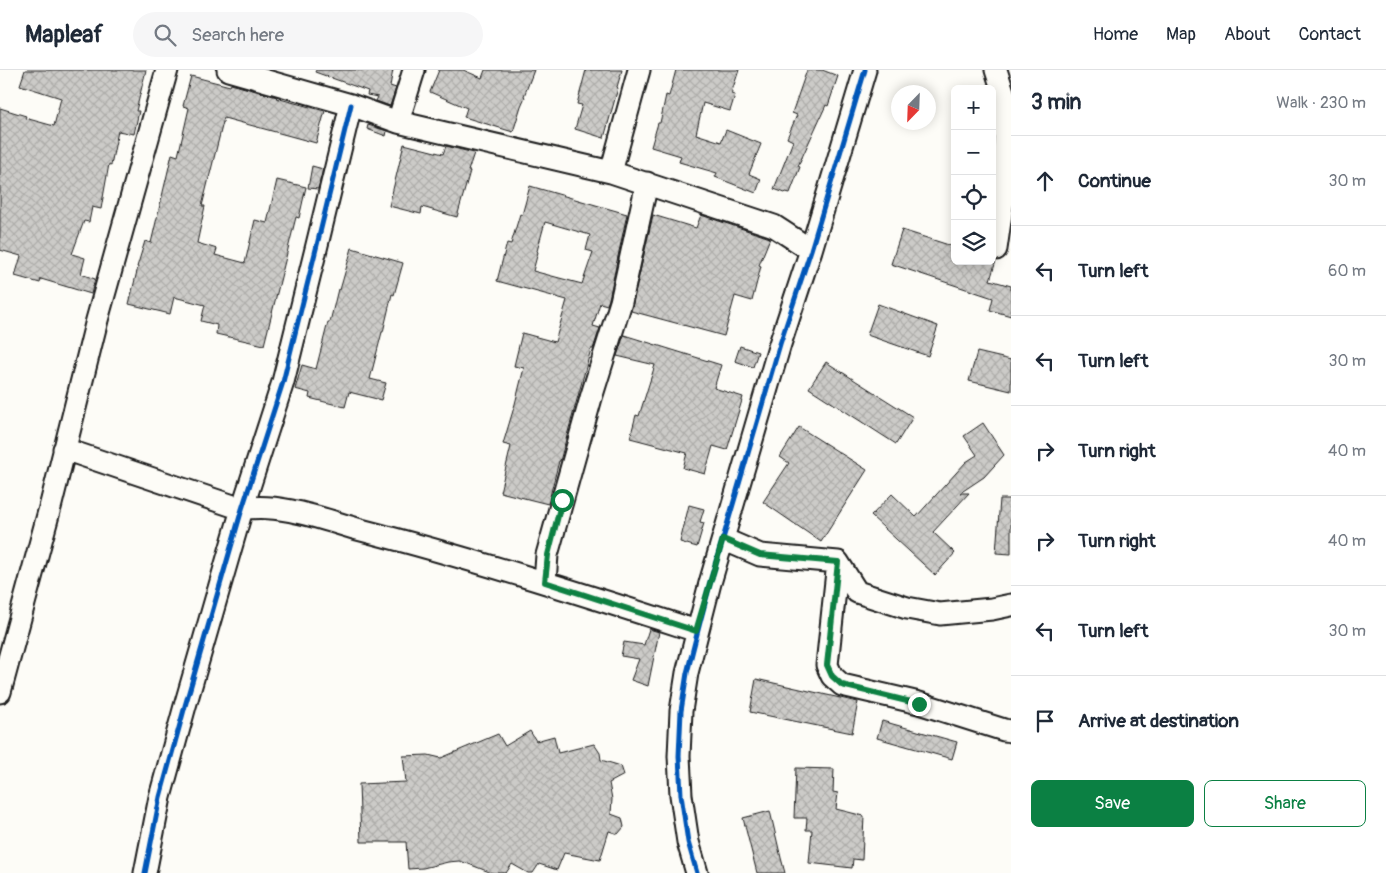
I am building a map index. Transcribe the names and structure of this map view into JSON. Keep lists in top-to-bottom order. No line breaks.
{"north":"bottom left","page":{"header":"Mapleaf","search":"Search here","nav":["Home","Map","About","Contact"],"heading":["3 min","Walk · 230 m"],"map_buttons":["+","−"],"list":[["Continue","30 m"],["Turn left","60 m"],["Turn left","30 m"],["Turn right","40 m"],["Turn right","40 m"],["Turn left","30 m"],"Arrive at destination"],"buttons":["Save","Share"]}}
